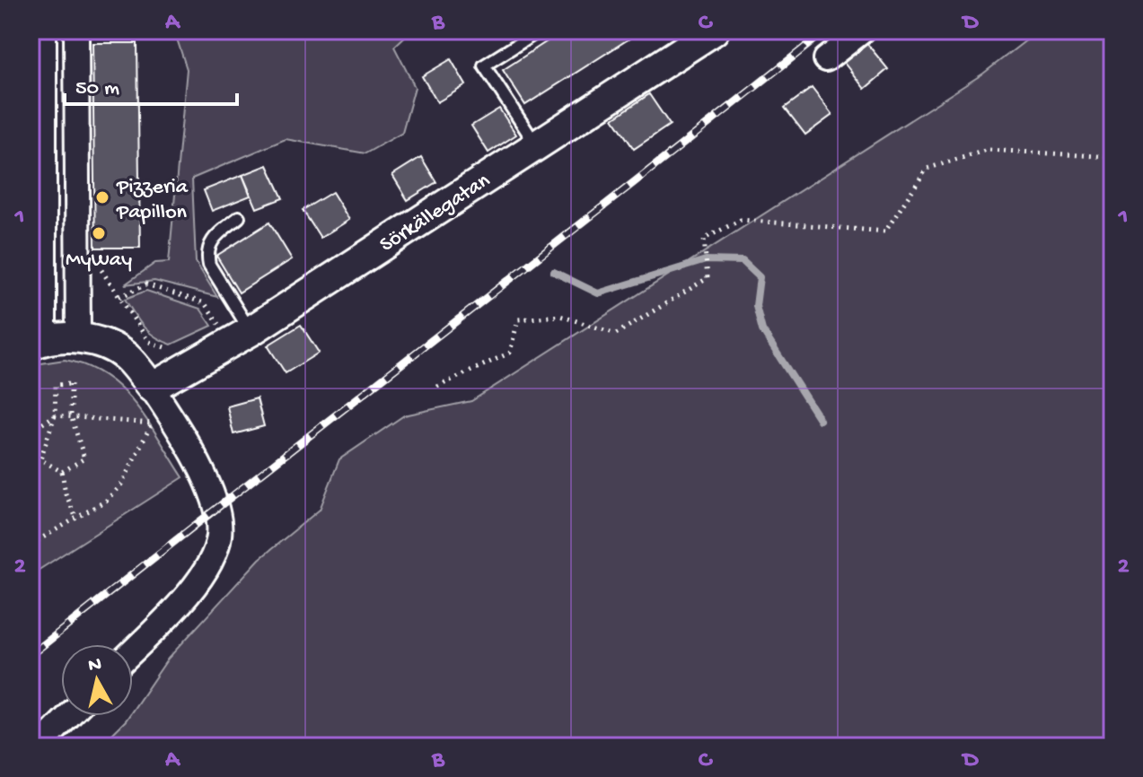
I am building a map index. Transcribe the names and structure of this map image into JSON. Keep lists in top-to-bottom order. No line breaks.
{"streets":{"street":["Sörkällegatan"]},"places":["Pizzeria Papillon","MyWay"],"scale_bar":"50 m","north":"top","grid":{"columns":["A","B","C","D"],"rows":["1","2"]}}
